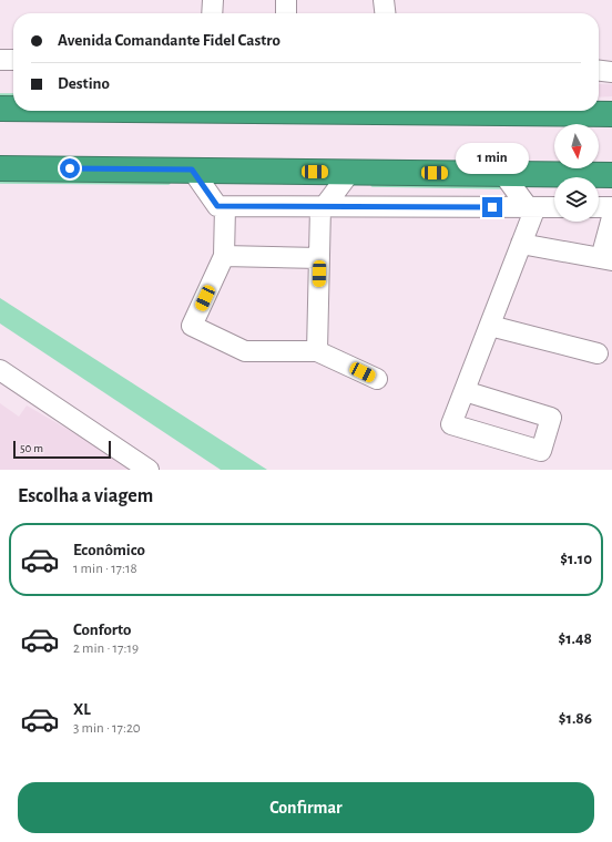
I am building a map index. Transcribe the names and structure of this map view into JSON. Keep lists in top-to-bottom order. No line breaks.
{"scale_bar":"50 m","north":"bottom","page":{"banner":["Avenida Comandante Fidel Castro","Destino"],"bubble":"1 min","scale":"50 m","heading":"Escolha a viagem","list":[{"name":"Econômico","note":"1 min · 17:18","value":"$1.10"},{"name":"Conforto","note":"2 min · 17:19","value":"$1.48"},{"name":"XL","note":"3 min · 17:20","value":"$1.86"}],"buttons":"Confirmar"}}
